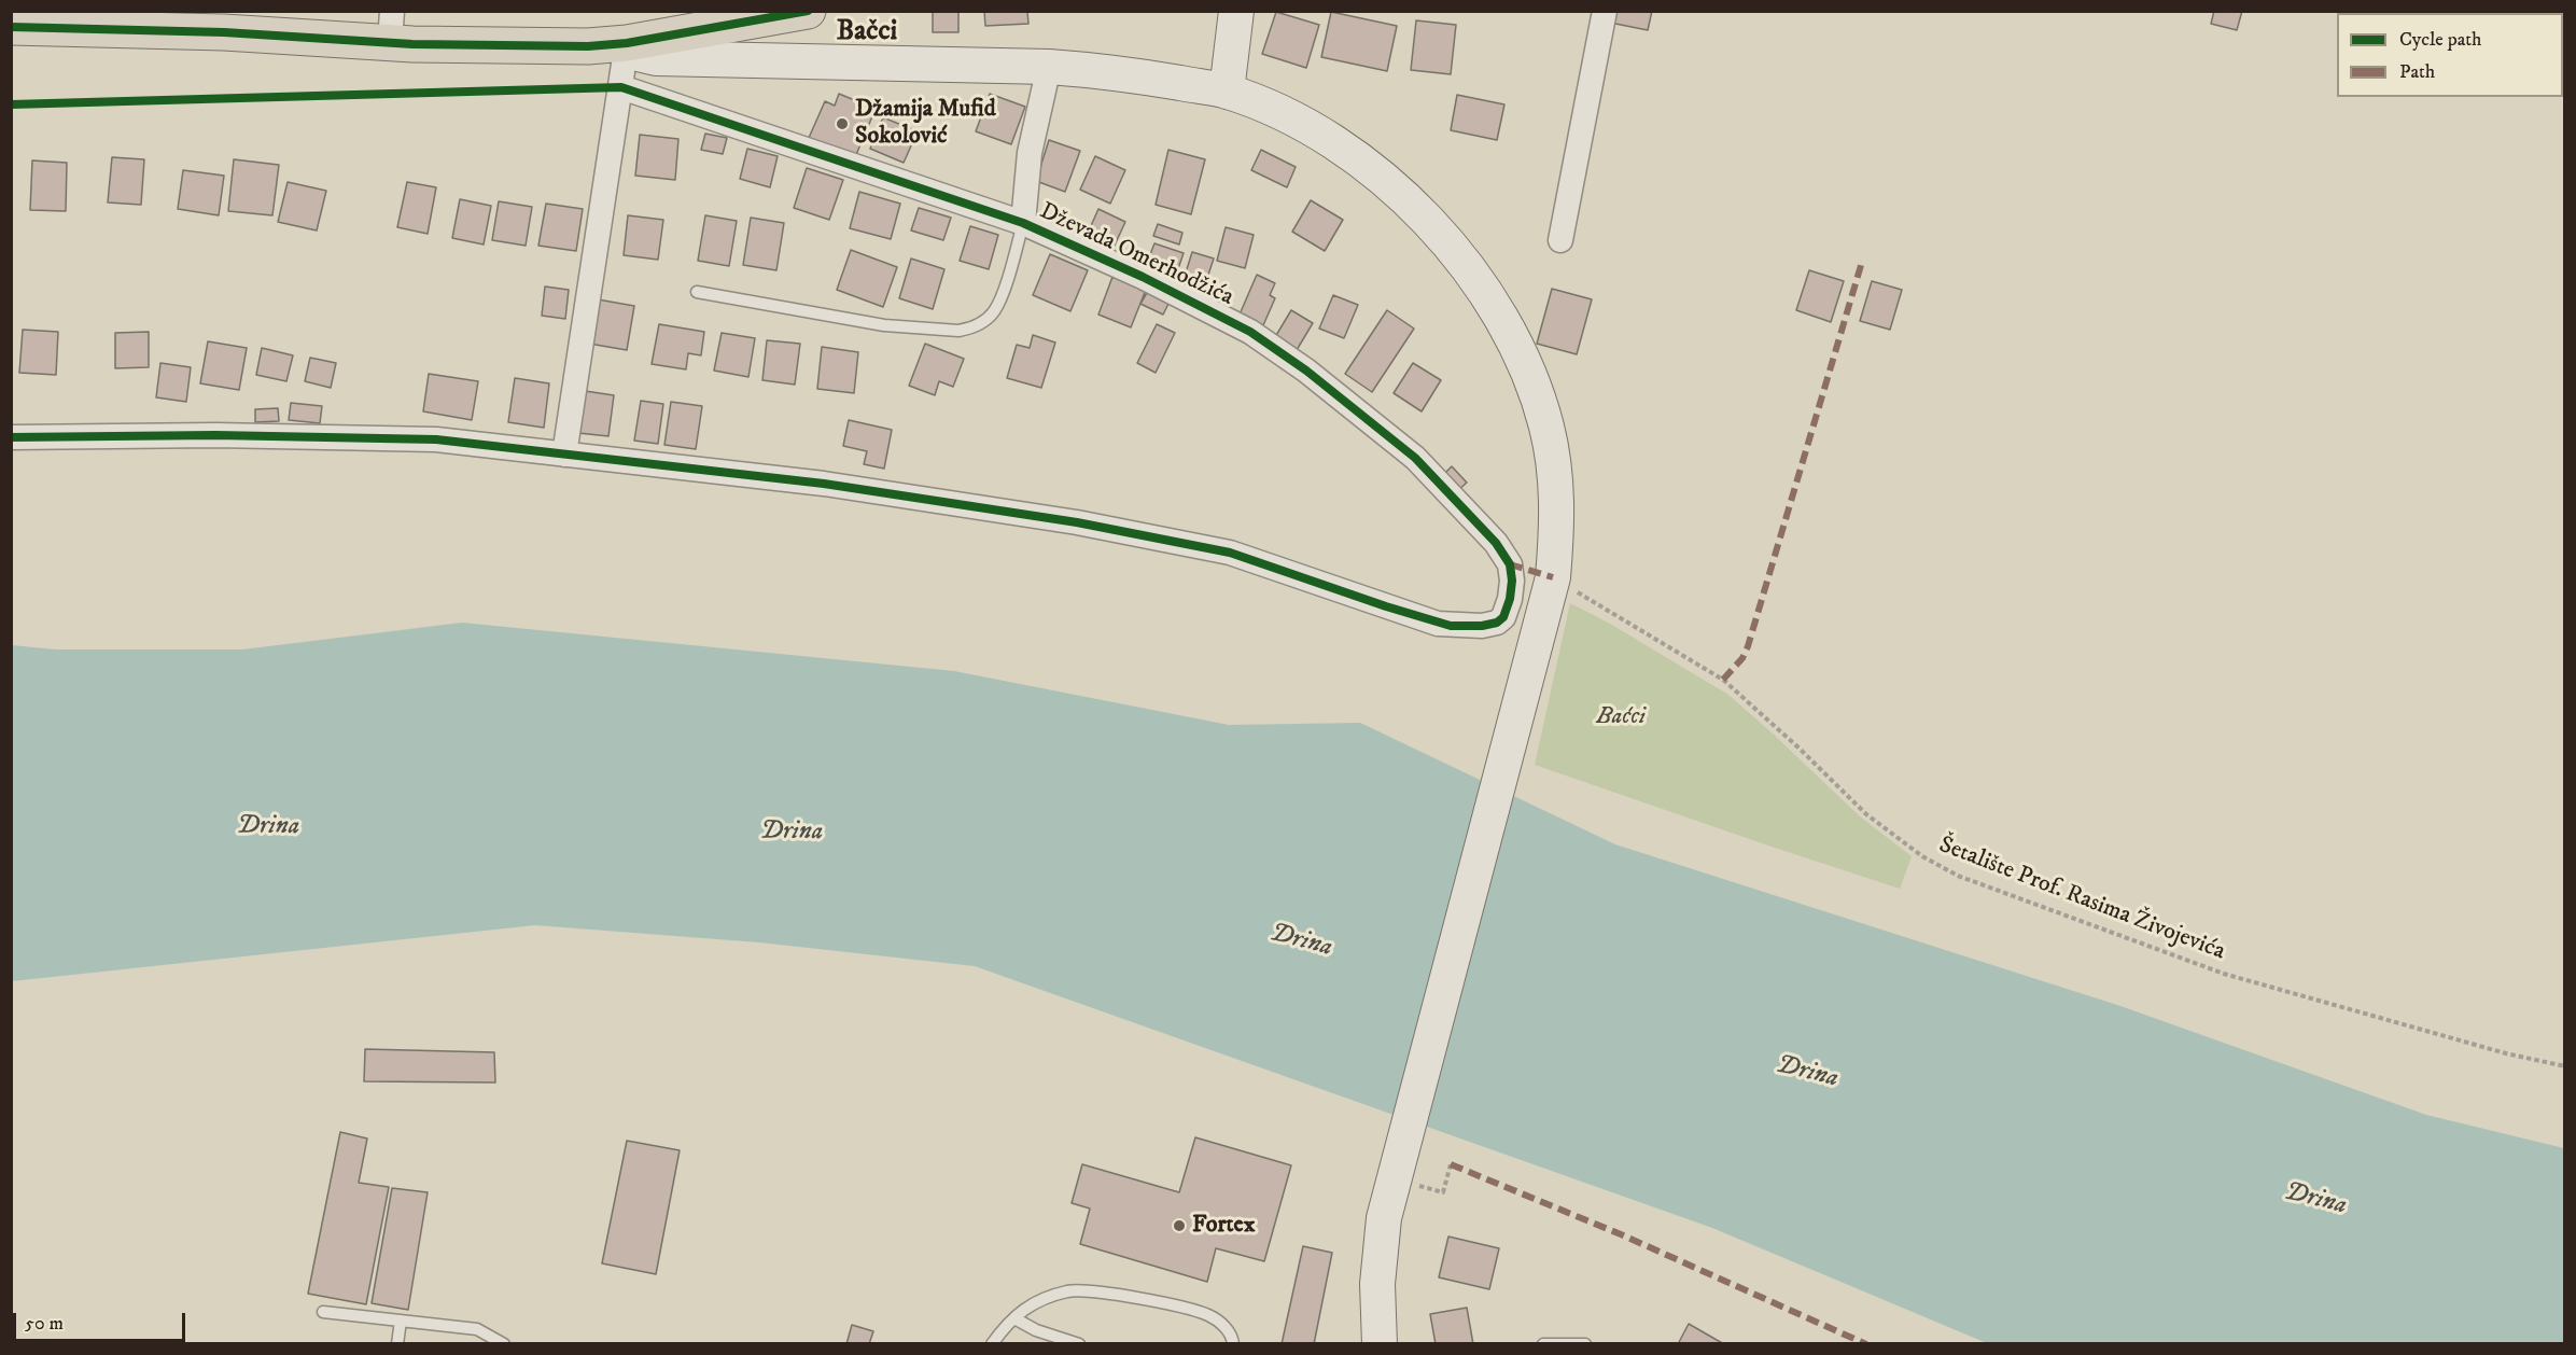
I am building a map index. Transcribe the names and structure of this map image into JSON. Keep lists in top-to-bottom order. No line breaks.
{"streets":{"street":["Dževada Omerhodžića"],"path":["Šetalište Prof. Rasima Živojevića"]},"districts":["Bačci"],"water":["Drina"],"parks":["Baćci"],"places":["Džamija Mufid Sokolović","Fortex"],"legend":["Cycle path","Path"],"scale_bar":"50 m"}
